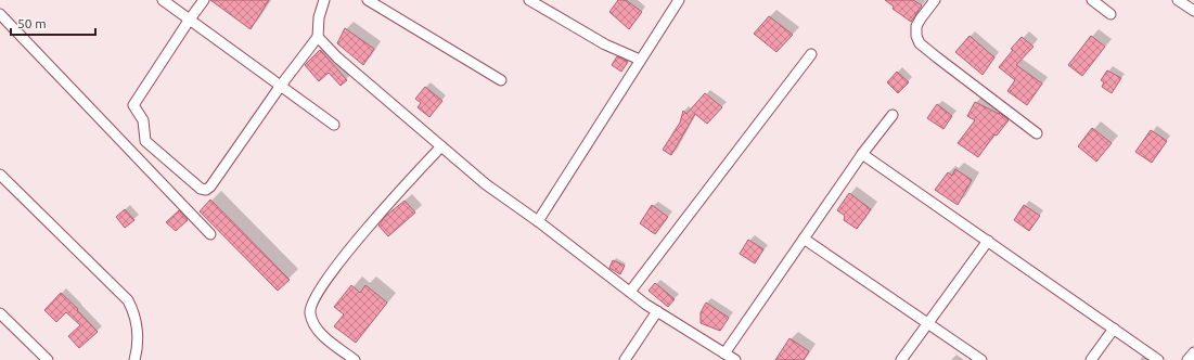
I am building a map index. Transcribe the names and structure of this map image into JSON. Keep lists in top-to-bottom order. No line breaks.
{"scale_bar":"50 m"}
